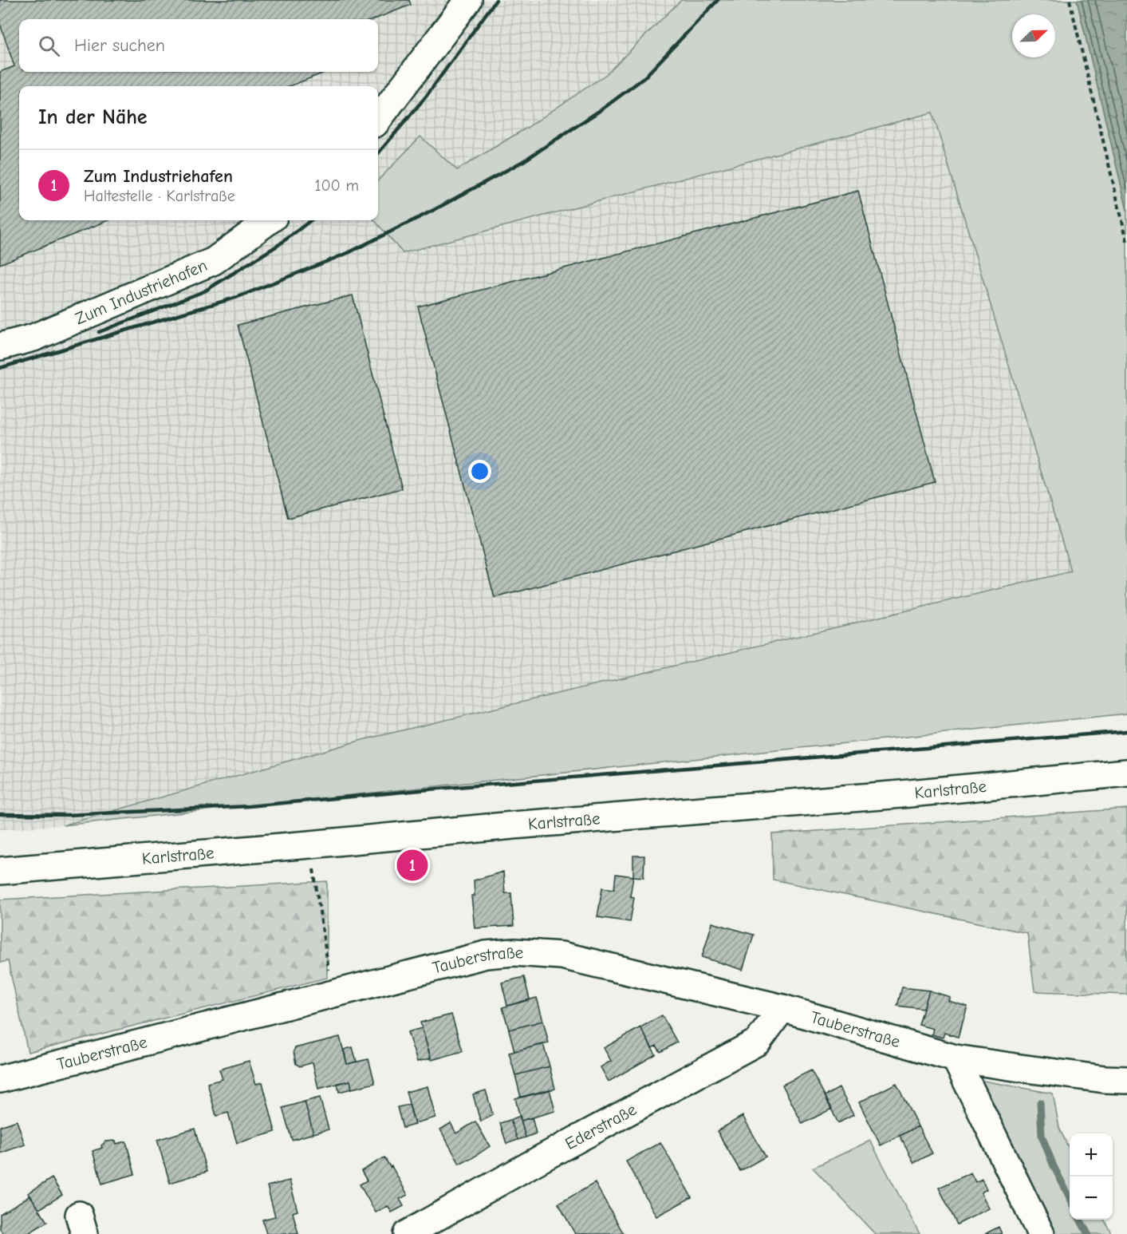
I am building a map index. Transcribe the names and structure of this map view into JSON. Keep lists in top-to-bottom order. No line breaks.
{"streets":{"street":["Zum Industriehafen","Karlstraße","Tauberstraße","Ederstraße"]},"crossings":[["Tauberstraße","Ederstraße"]],"north":"top right","page":{"search":"Hier suchen","heading":"In der Nähe","list":[{"mark":"1","name":"Zum Industriehafen","note":"Haltestelle · Karlstraße","value":"100 m"}],"pins":"1","map_buttons":["+","−"]}}
